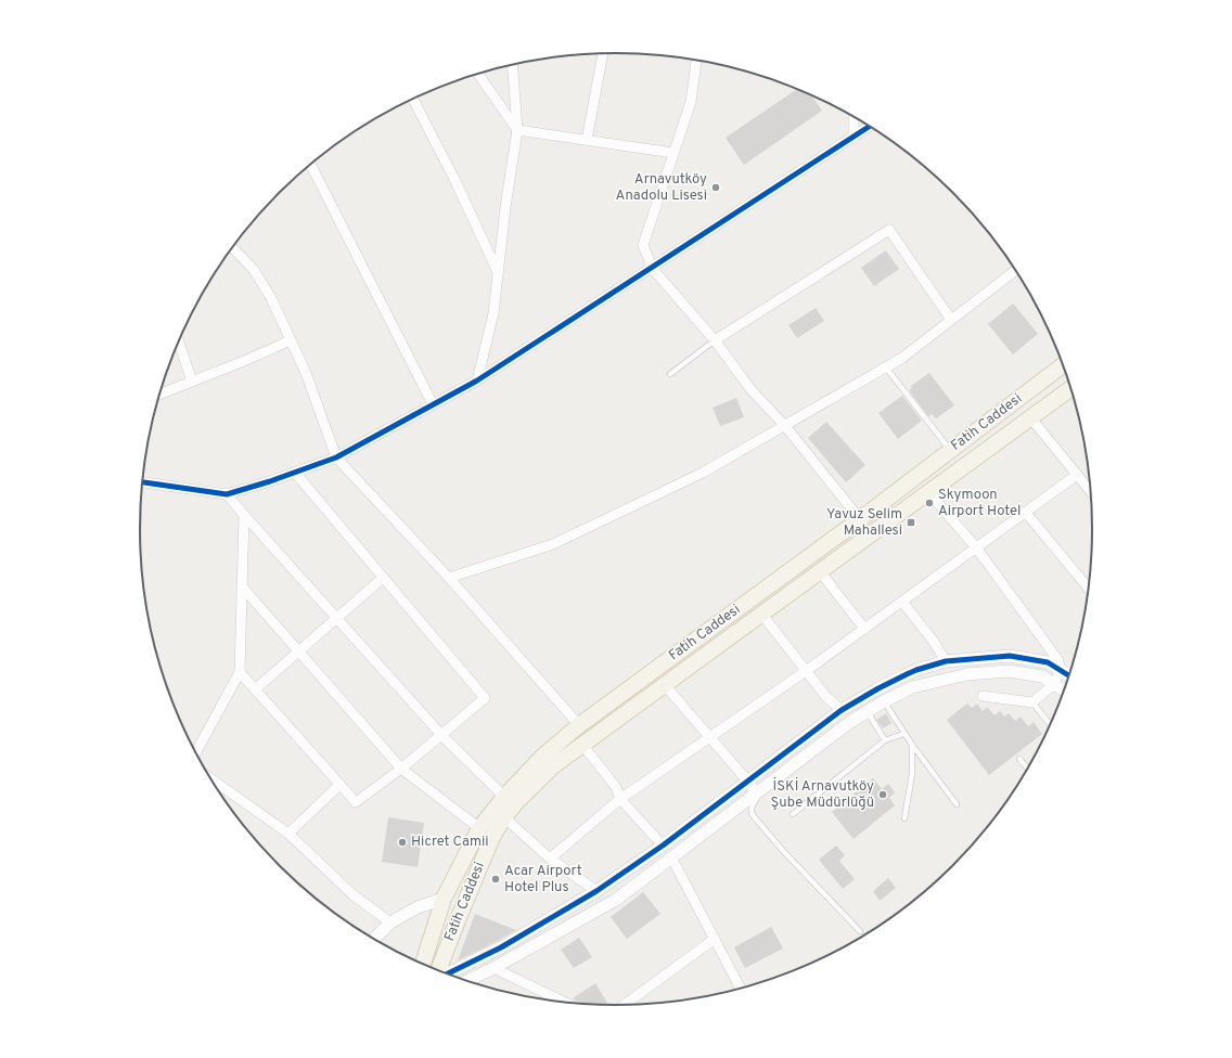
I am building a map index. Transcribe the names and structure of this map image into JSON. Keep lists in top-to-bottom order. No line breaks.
{"streets":{"main road":["Fatih Caddesi"]},"places":{"other":["Arnavutköy Anadolu Lisesi","Skymoon Airport Hotel","İSKİ Arnavutköy Şube Müdürlüğü","Hicret Camii","Acar Airport Hotel Plus"],"transit":["Yavuz Selim Mahallesi"]}}
